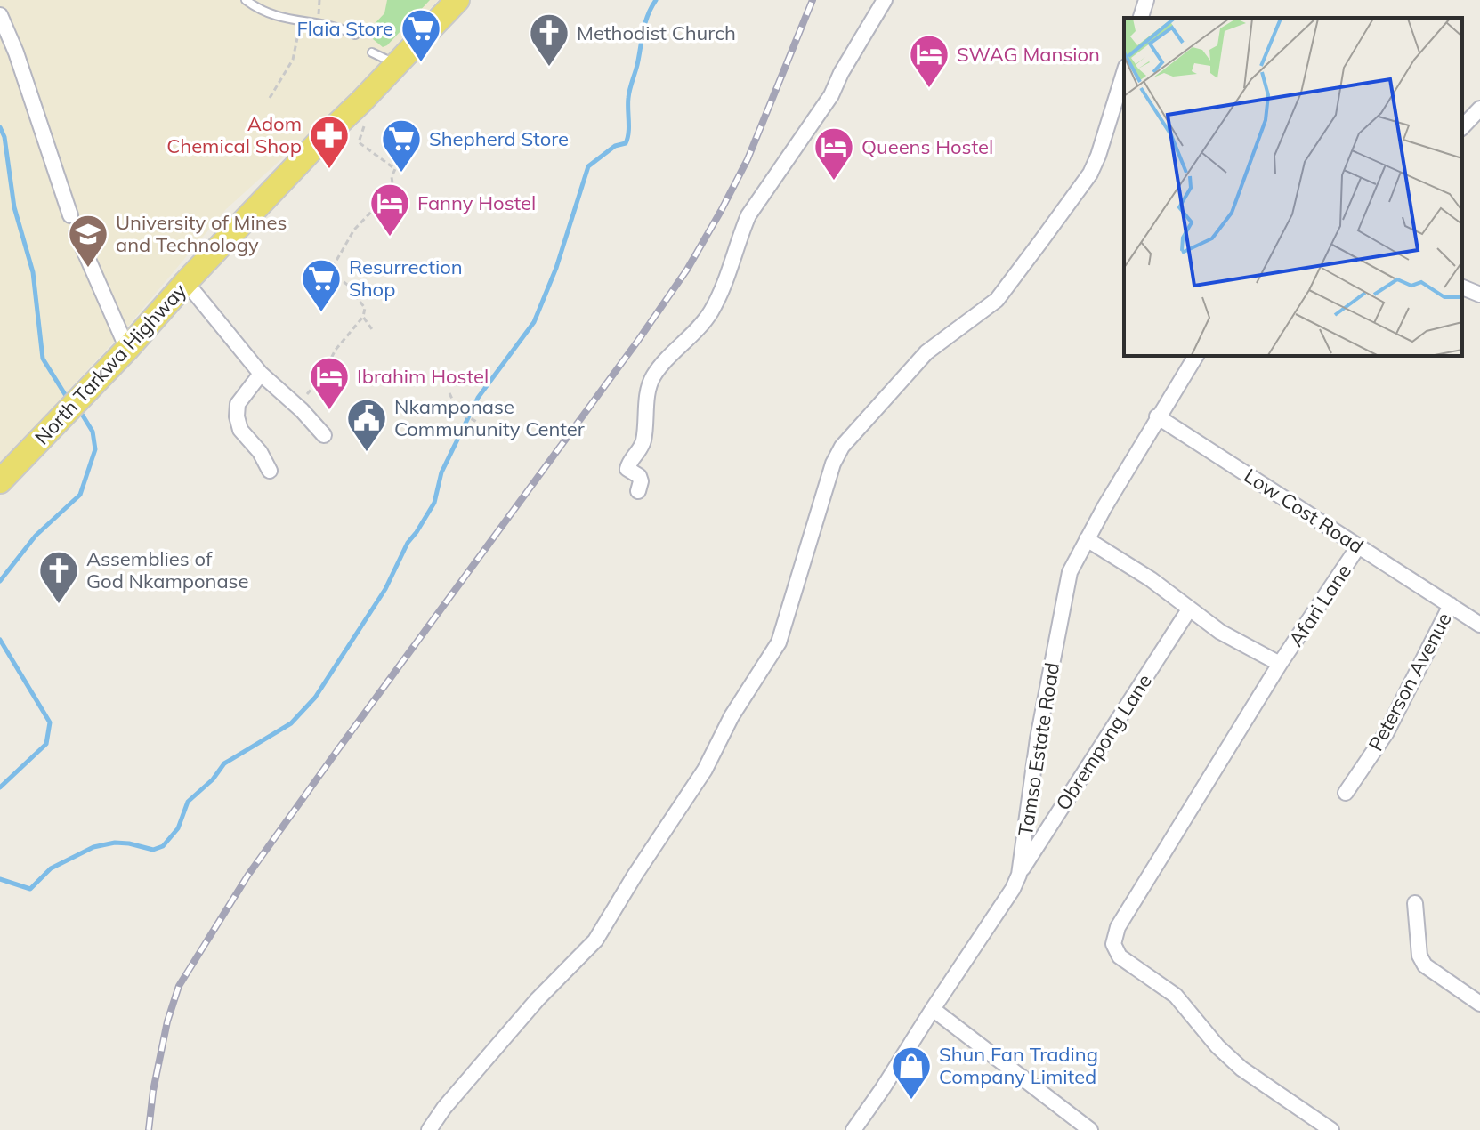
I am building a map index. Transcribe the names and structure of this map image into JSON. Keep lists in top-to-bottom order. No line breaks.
{"streets":{"main road":["North Tarkwa Highway"],"street":["Low Cost Road","Afari Lane","Peterson Avenue","Obrempong Lane","Tamso Estate Road"]},"crossings":[["Low Cost Road","Afari Lane"],["Low Cost Road","Peterson Avenue"],["Low Cost Road","Tamso Estate Road"],["Obrempong Lane","Tamso Estate Road"]],"places":{"supermarket":["Flaia Store","Shepherd Store","Resurrection Shop"],"church":["Methodist Church","Assemblies of God Nkamponase"],"hotel":["SWAG Mansion","Queens Hostel","Fanny Hostel","Ibrahim Hostel"],"pharmacy":["Adom Chemical Shop"],"school or university":["University of Mines and Technology"],"public building":["Nkamponase Commununity Center"],"shop":["Shun Fan Trading Company Limited"]}}
